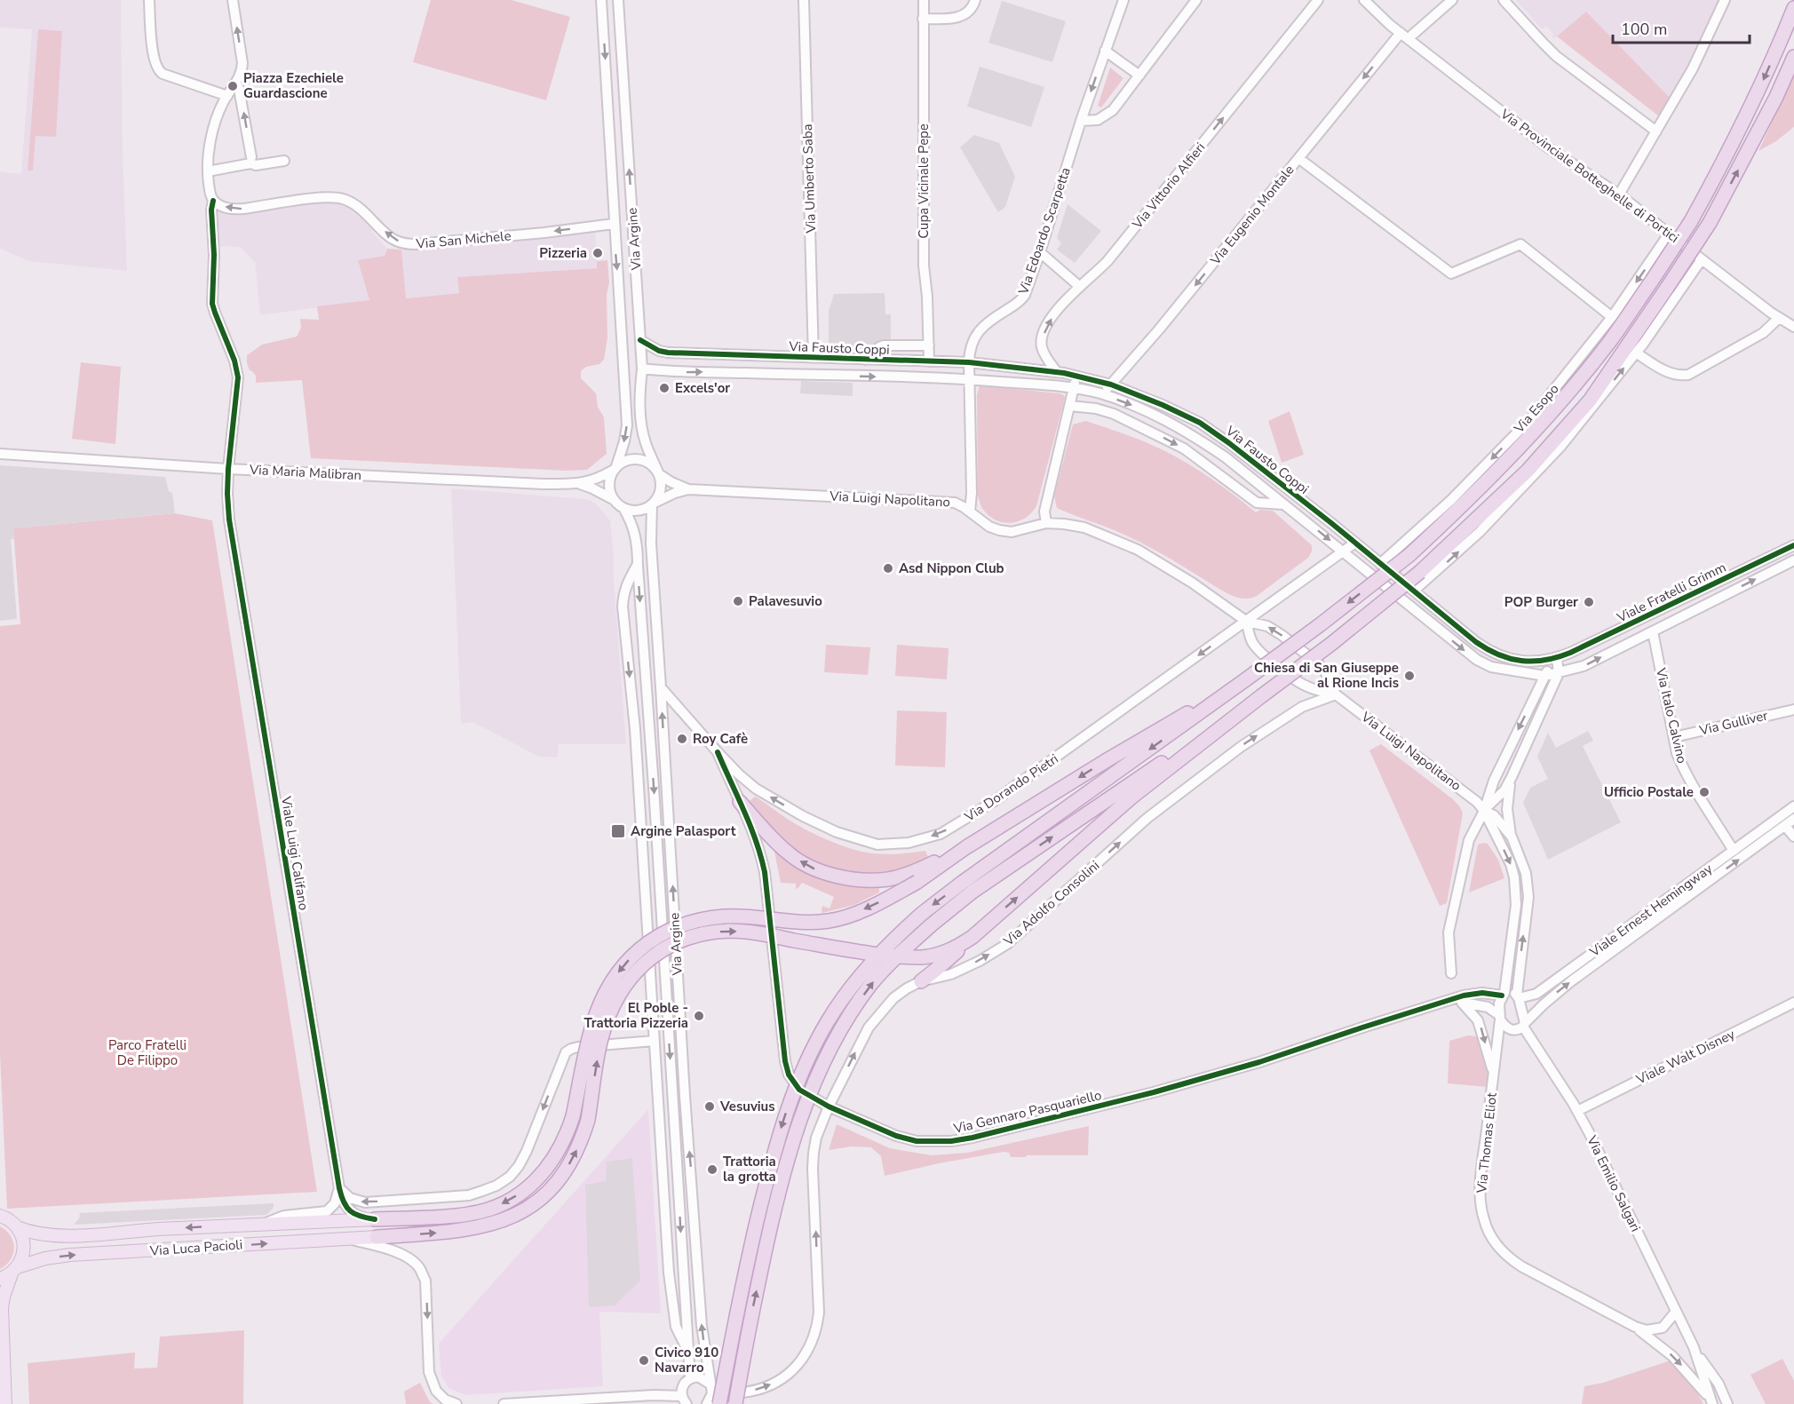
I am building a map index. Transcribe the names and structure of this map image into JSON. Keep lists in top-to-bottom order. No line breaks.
{"streets":{"main road":["Via Luca Pacioli"],"street":["Via Provinciale Botteghelle di Portici","Via Umberto Saba","Cupa Vicinale Pepe","Via Vittorio Alfieri","Via Eugenio Montale","Via Edoardo Scarpetta","Via Argine","Via San Michele","Via Fausto Coppi","Via Esopo","Via Maria Malibran","Via Luigi Napolitano","Viale Fratelli Grimm","Via Italo Calvino","Via Gulliver","Via Dorando Pietri","Viale Luigi Califano","Via Adolfo Consolini","Viale Ernest Hemingway","Viale Walt Disney","Via Gennaro Pasquariello","Via Thomas Eliot","Via Emilio Salgari"]},"crossings":[["Via Provinciale Botteghelle di Portici","Via Eugenio Montale"],["Via Provinciale Botteghelle di Portici","Via Esopo"],["Via Umberto Saba","Via Fausto Coppi"],["Cupa Vicinale Pepe","Via Fausto Coppi"],["Via Vittorio Alfieri","Via Fausto Coppi"],["Via Eugenio Montale","Via Fausto Coppi"],["Via Edoardo Scarpetta","Via Fausto Coppi"],["Via Edoardo Scarpetta","Via Luigi Napolitano"],["Via Argine","Via San Michele"],["Via Argine","Via Fausto Coppi"],["Via Argine","Via Maria Malibran"],["Via Argine","Via Luigi Napolitano"],["Via Argine","Via Dorando Pietri"],["Via Argine","Via Adolfo Consolini"],["Via San Michele","Viale Luigi Califano"],["Via Fausto Coppi","Via Esopo"],["Via Fausto Coppi","Viale Fratelli Grimm"],["Via Fausto Coppi","Via Dorando Pietri"],["Via Maria Malibran","Via Luigi Napolitano"],["Via Maria Malibran","Viale Luigi Califano"],["Via Luigi Napolitano","Viale Fratelli Grimm"],["Via Luigi Napolitano","Via Dorando Pietri"],["Via Luigi Napolitano","Via Adolfo Consolini"],["Viale Fratelli Grimm","Via Italo Calvino"],["Via Italo Calvino","Via Gulliver"],["Via Italo Calvino","Viale Ernest Hemingway"],["Via Dorando Pietri","Via Gennaro Pasquariello"],["Viale Luigi Califano","Via Luca Pacioli"],["Via Adolfo Consolini","Via Gennaro Pasquariello"],["Viale Ernest Hemingway","Via Gennaro Pasquariello"],["Viale Ernest Hemingway","Via Emilio Salgari"],["Viale Walt Disney","Via Emilio Salgari"],["Via Thomas Eliot","Via Emilio Salgari"]],"one_way":["Via Vittorio Alfieri","Via Eugenio Montale","Via San Michele","Via Dorando Pietri","Via Adolfo Consolini"],"parks":["Parco Fratelli De Filippo"],"places":{"other":["Piazza Ezechiele Guardascione","Pizzeria","Excels'or","Asd Nippon Club","Palavesuvio","POP Burger","Chiesa di San Giuseppe al Rione Incis","Roy Cafè","Ufficio Postale","El Poble - Trattoria Pizzeria","Vesuvius","Trattoria la grotta","Civico 910 Navarro"],"transit":["Argine Palasport"]},"scale_bar":"100 m"}
